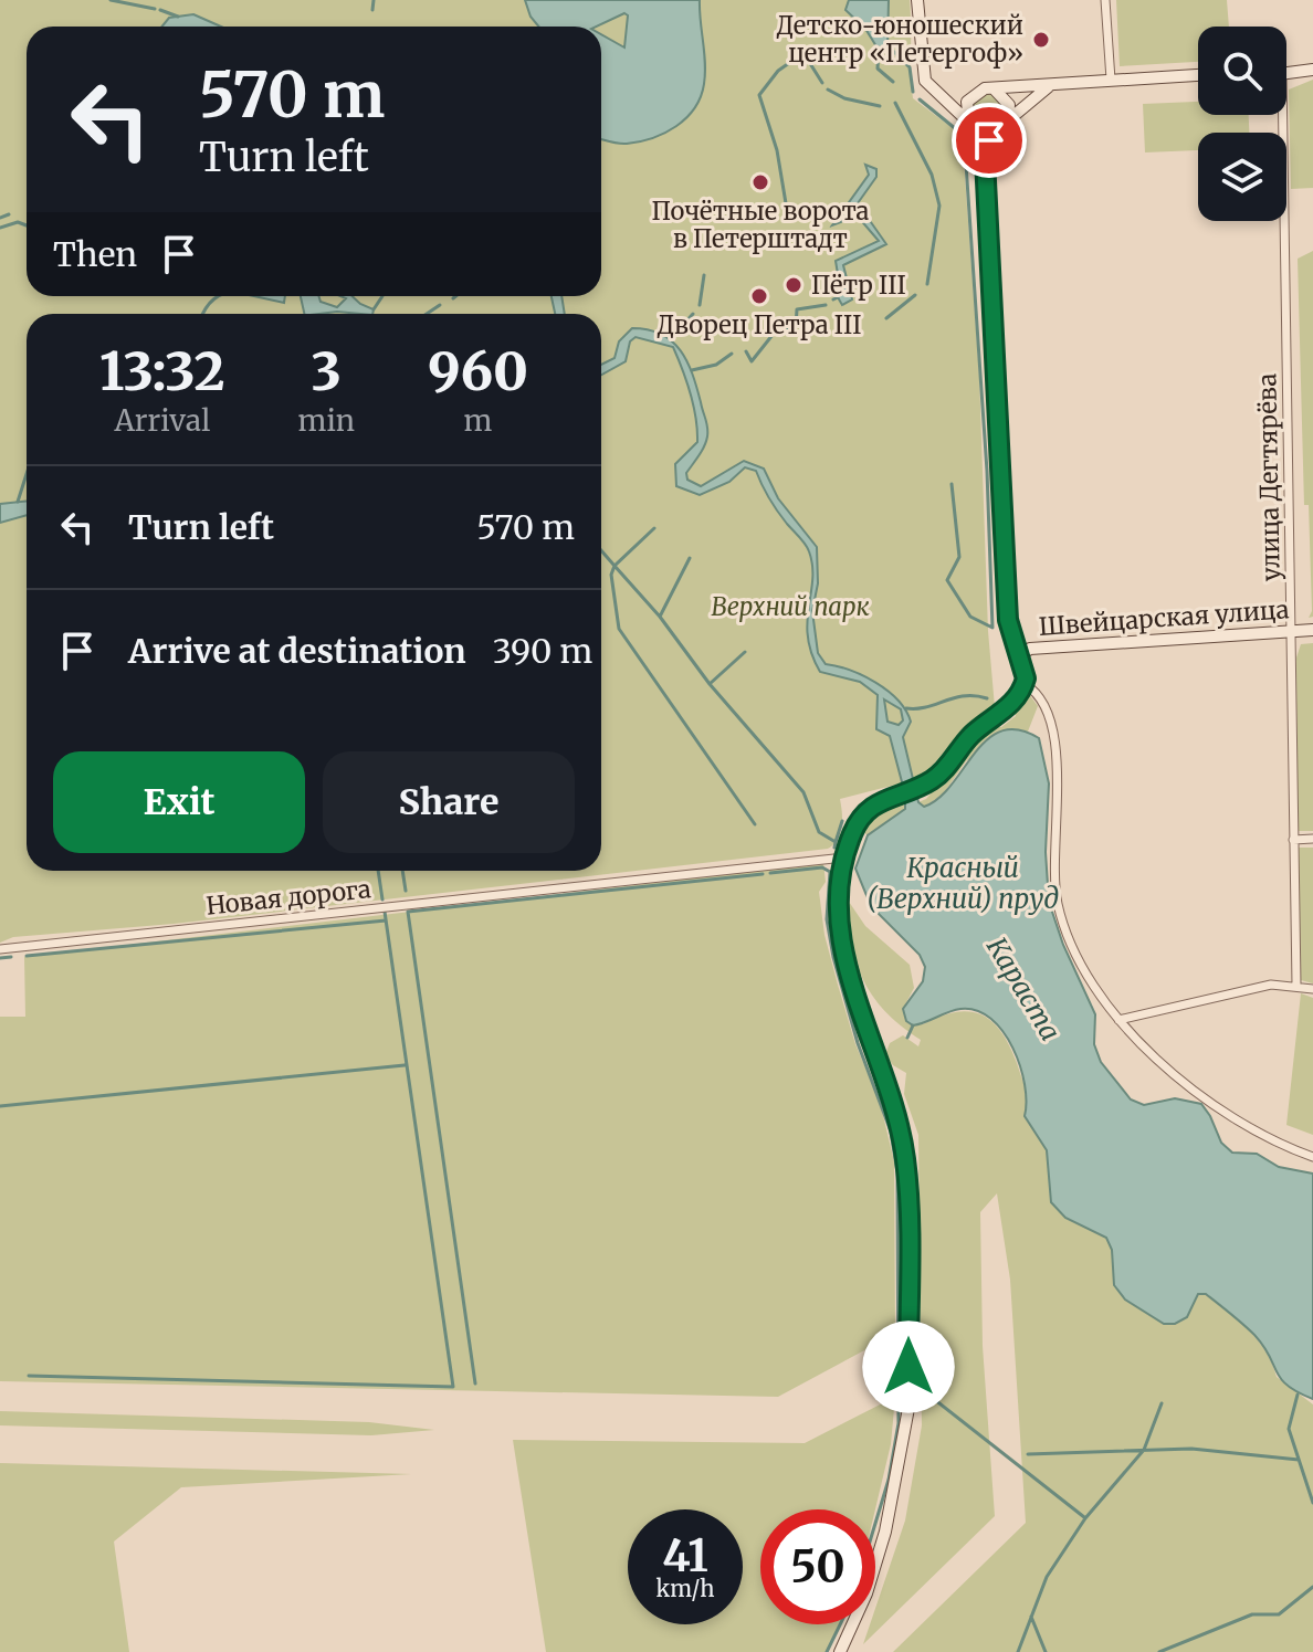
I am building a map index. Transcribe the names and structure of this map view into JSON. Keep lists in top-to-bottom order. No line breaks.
{"streets":{"main road":["Швейцарская улица"],"street":["улица Дегтярёва","Новая дорога"]},"crossings":[["улица Дегтярёва","Швейцарская улица"]],"water":["Красный (Верхний) пруд","Караста"],"parks":["Верхний парк"],"places":["Детско-юношеский центр «Петергоф»","Почётные ворота в Петерштадт","Пётр III","Дворец Петра III"],"page":{"turn":["570 m","Turn left"],"then":"Then","eta":["13:32","Arrival","3","min","960","m"],"list":[{"name":"Turn left","value":"570 m"},{"name":"Arrive at destination","value":"390 m"}],"buttons":["Exit","Share"],"speed":"41 km/h","limit":"50"}}
